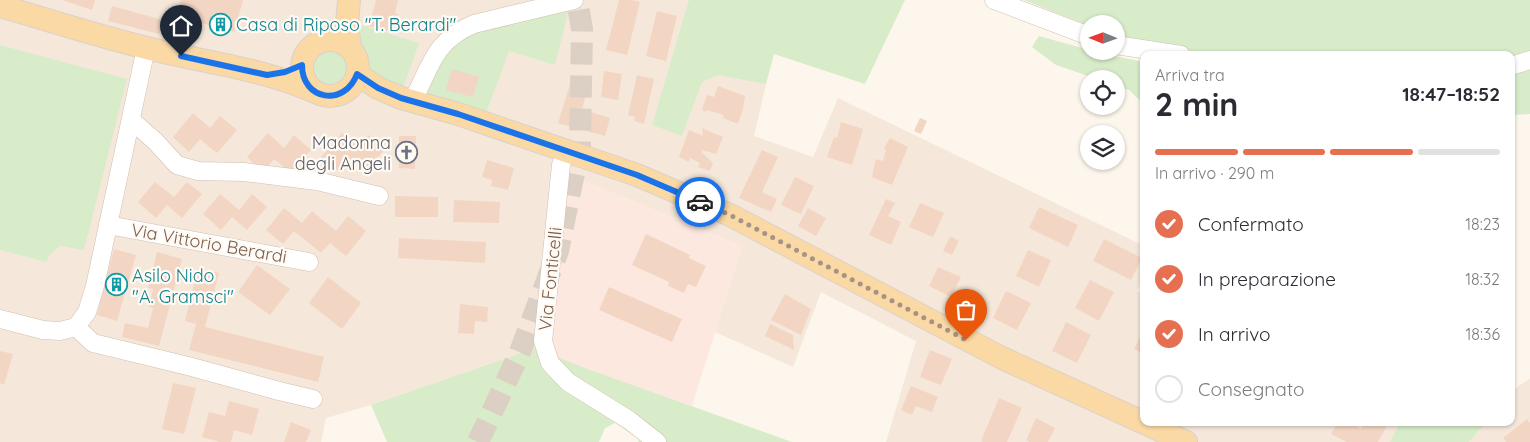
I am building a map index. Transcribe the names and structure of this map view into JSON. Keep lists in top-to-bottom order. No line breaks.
{"streets":{"street":["Via Vittorio Berardi","Via Fonticelli"]},"places":{"building":["Casa di Riposo \"T. Berardi\"","Asilo Nido \"A. Gramsci\""],"church":["Madonna degli Angeli"]},"north":"left","page":{"heading":["2 min","Arriva tra","18:47–18:52"],"bar":"In arrivo · 290 m","list":[["Confermato","18:23"],["In preparazione","18:32"],["In arrivo","18:36"],"Consegnato"]}}
